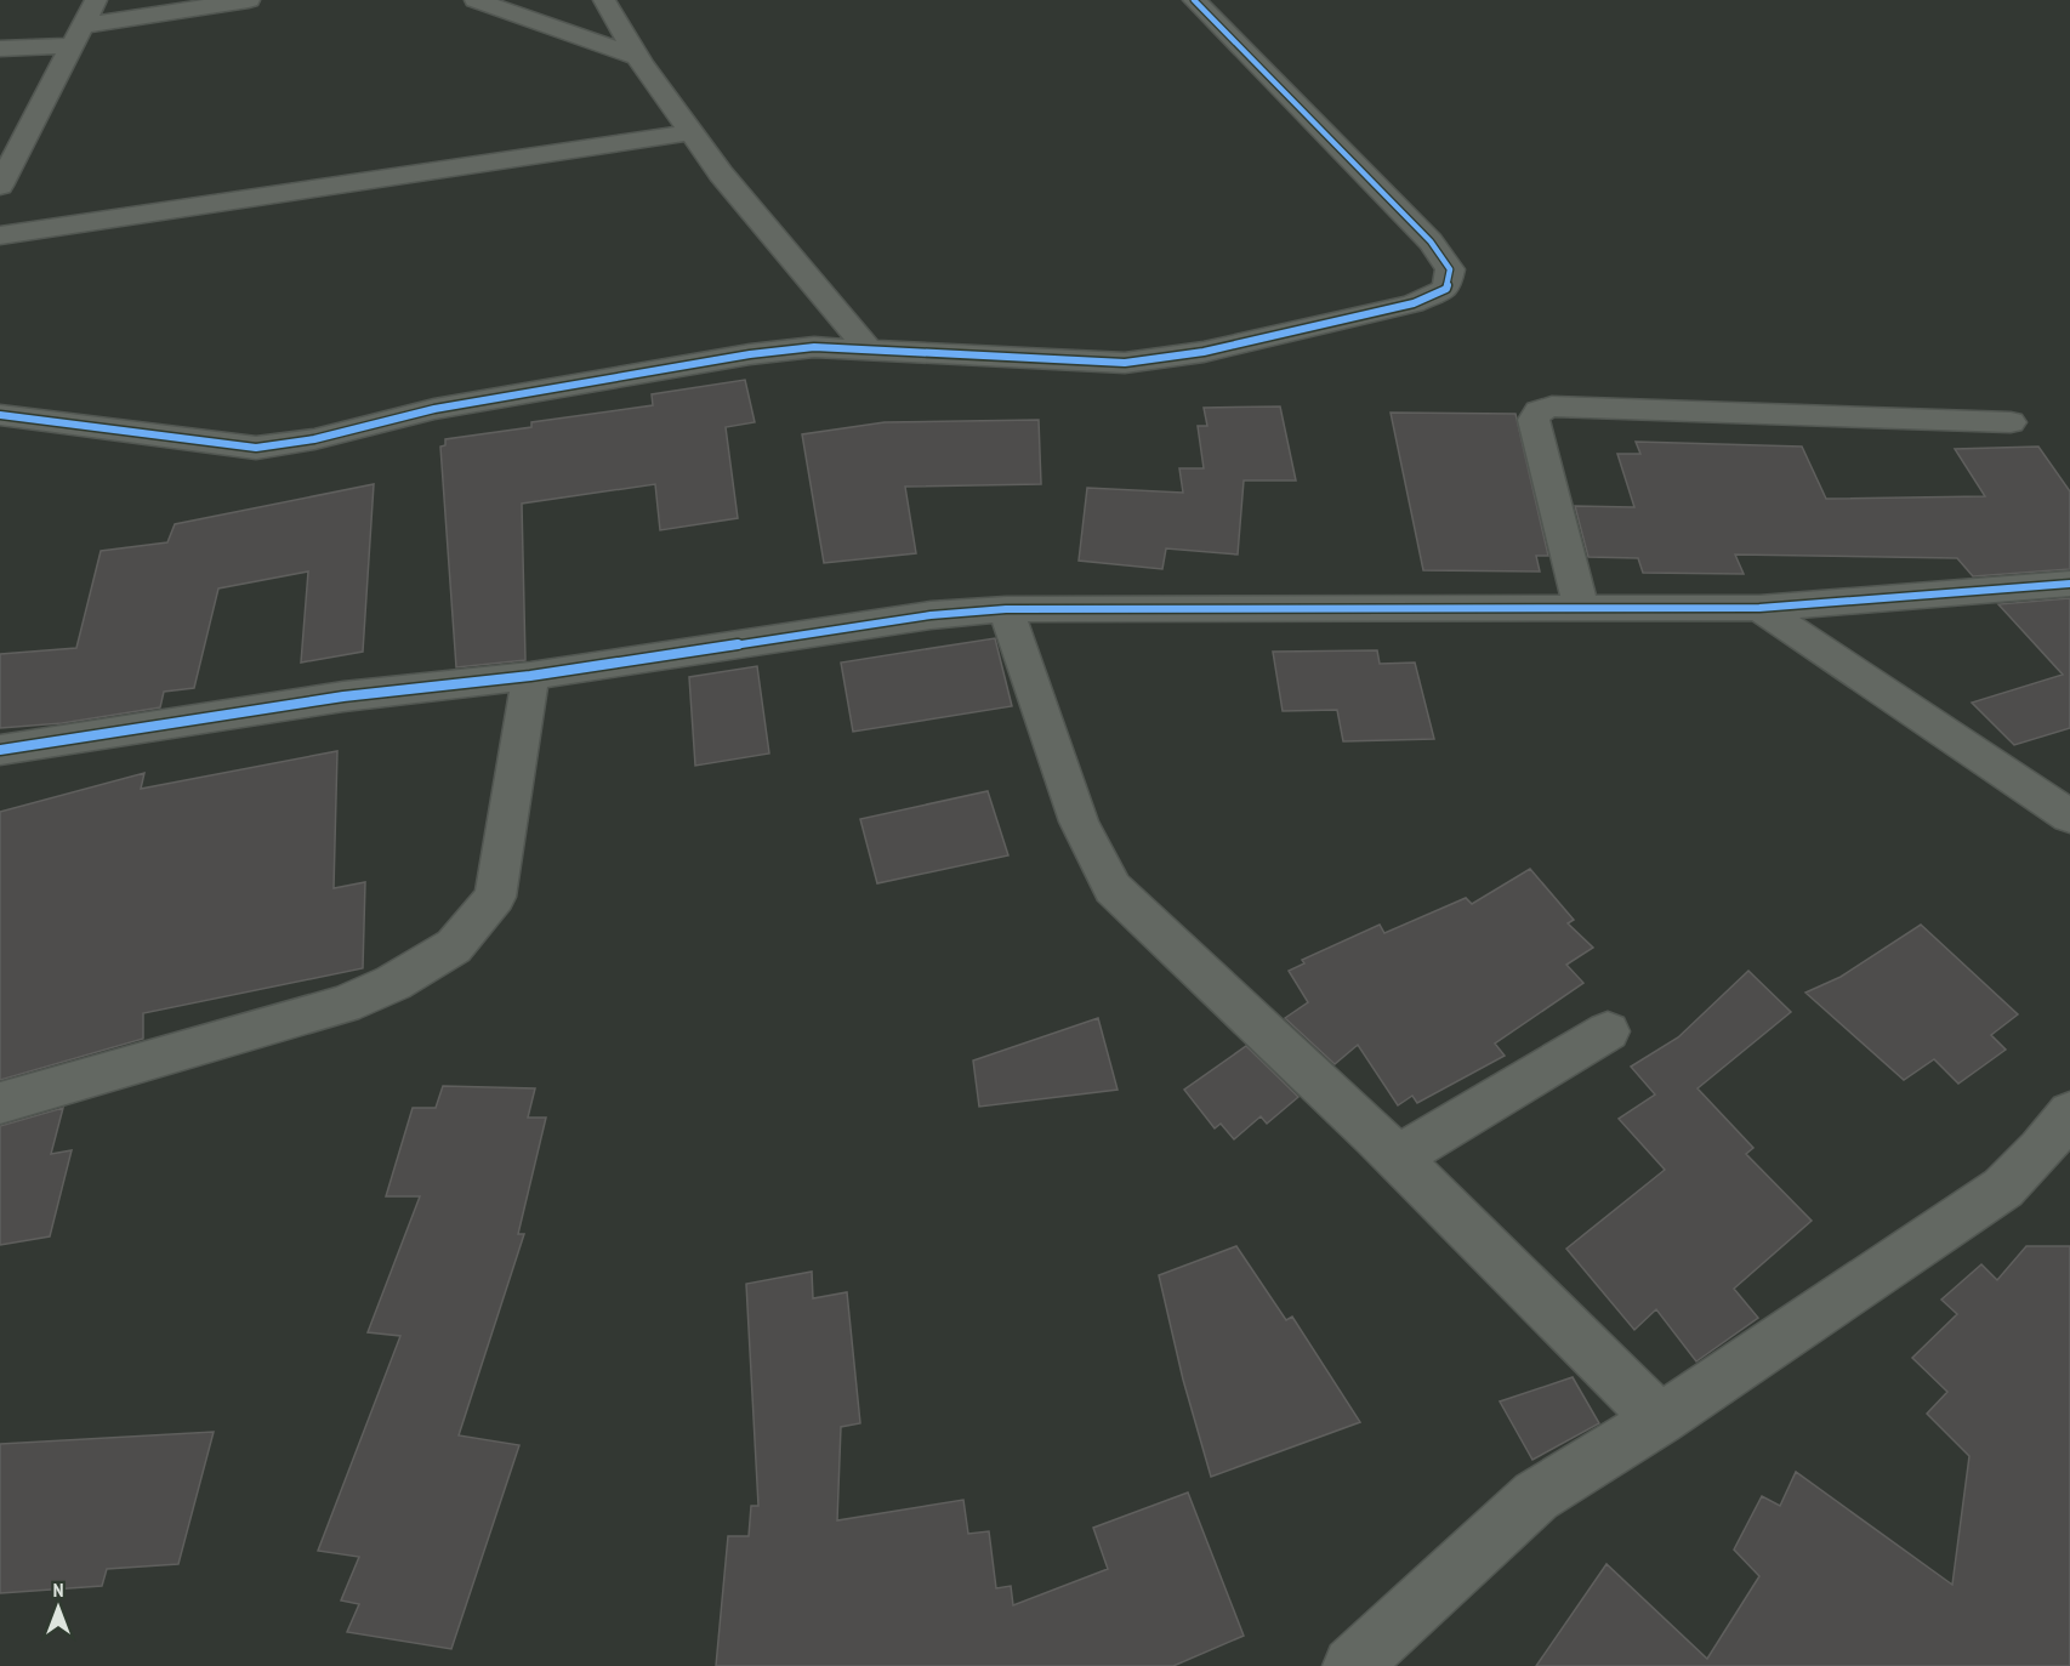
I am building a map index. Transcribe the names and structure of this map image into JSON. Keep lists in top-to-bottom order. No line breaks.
{"north":"top"}
